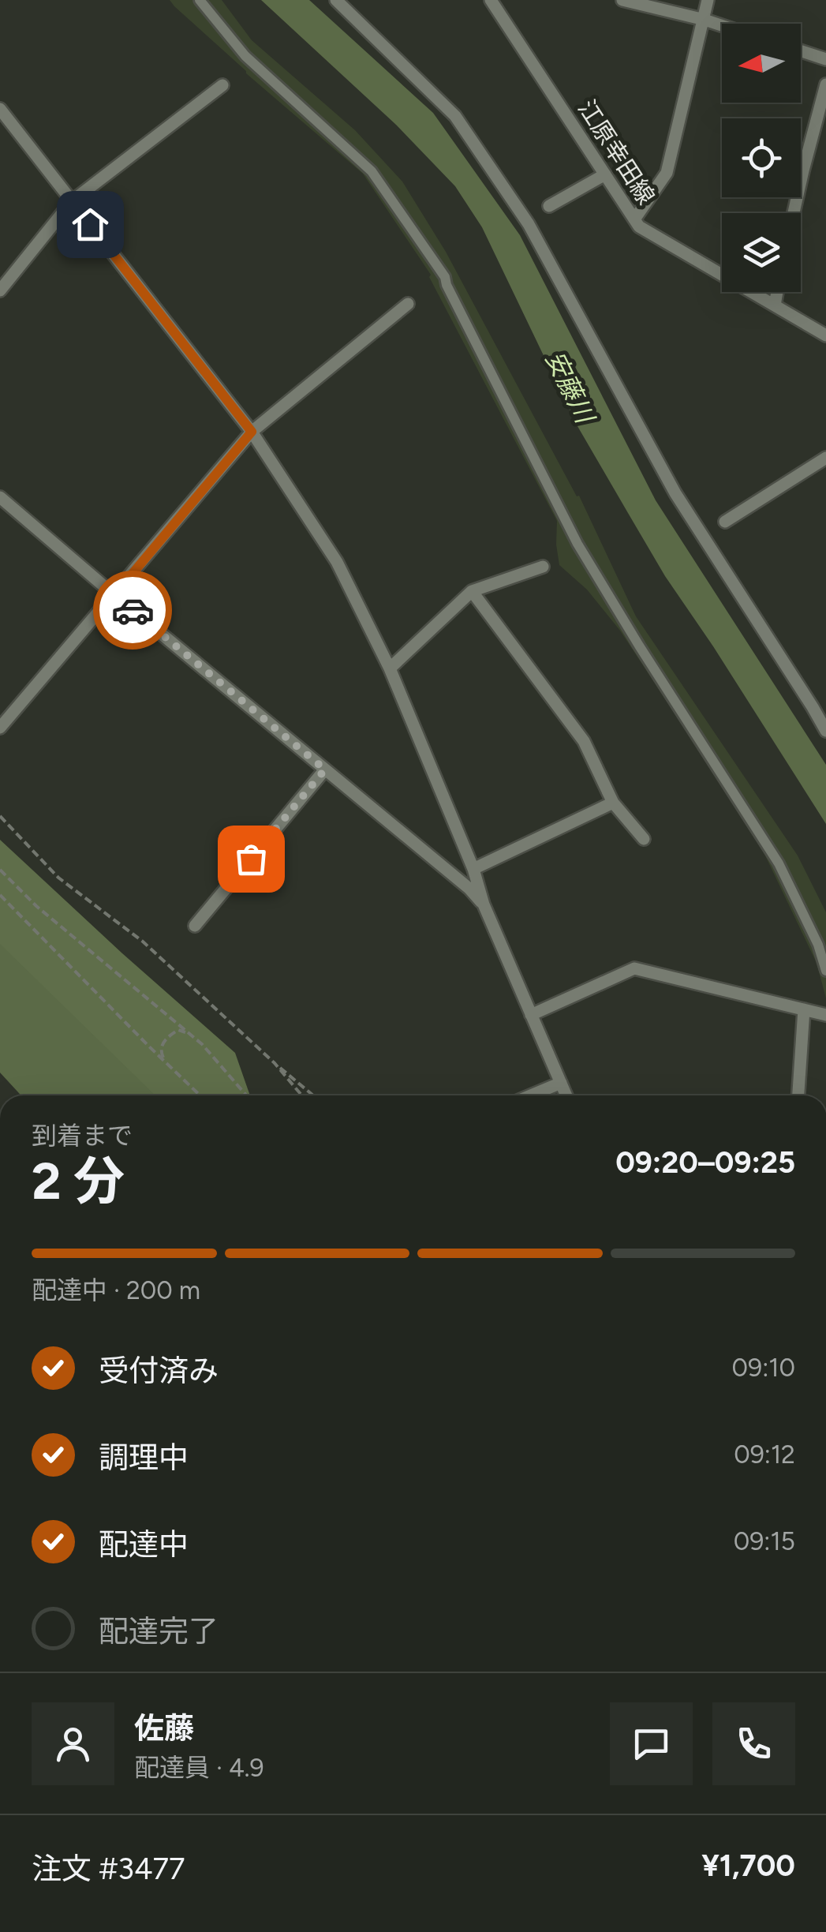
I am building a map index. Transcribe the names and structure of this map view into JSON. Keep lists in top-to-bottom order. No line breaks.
{"streets":{"street":["江原幸田線"]},"water":["安藤川"],"north":"left","page":{"heading":["2 分","到着まで","09:20–09:25"],"panel":["佐藤","配達員 · 4.9","注文 #3477","¥1,700"],"bar":"配達中 · 200 m","list":[["受付済み","09:10"],["調理中","09:12"],["配達中","09:15"],"配達完了"]}}
